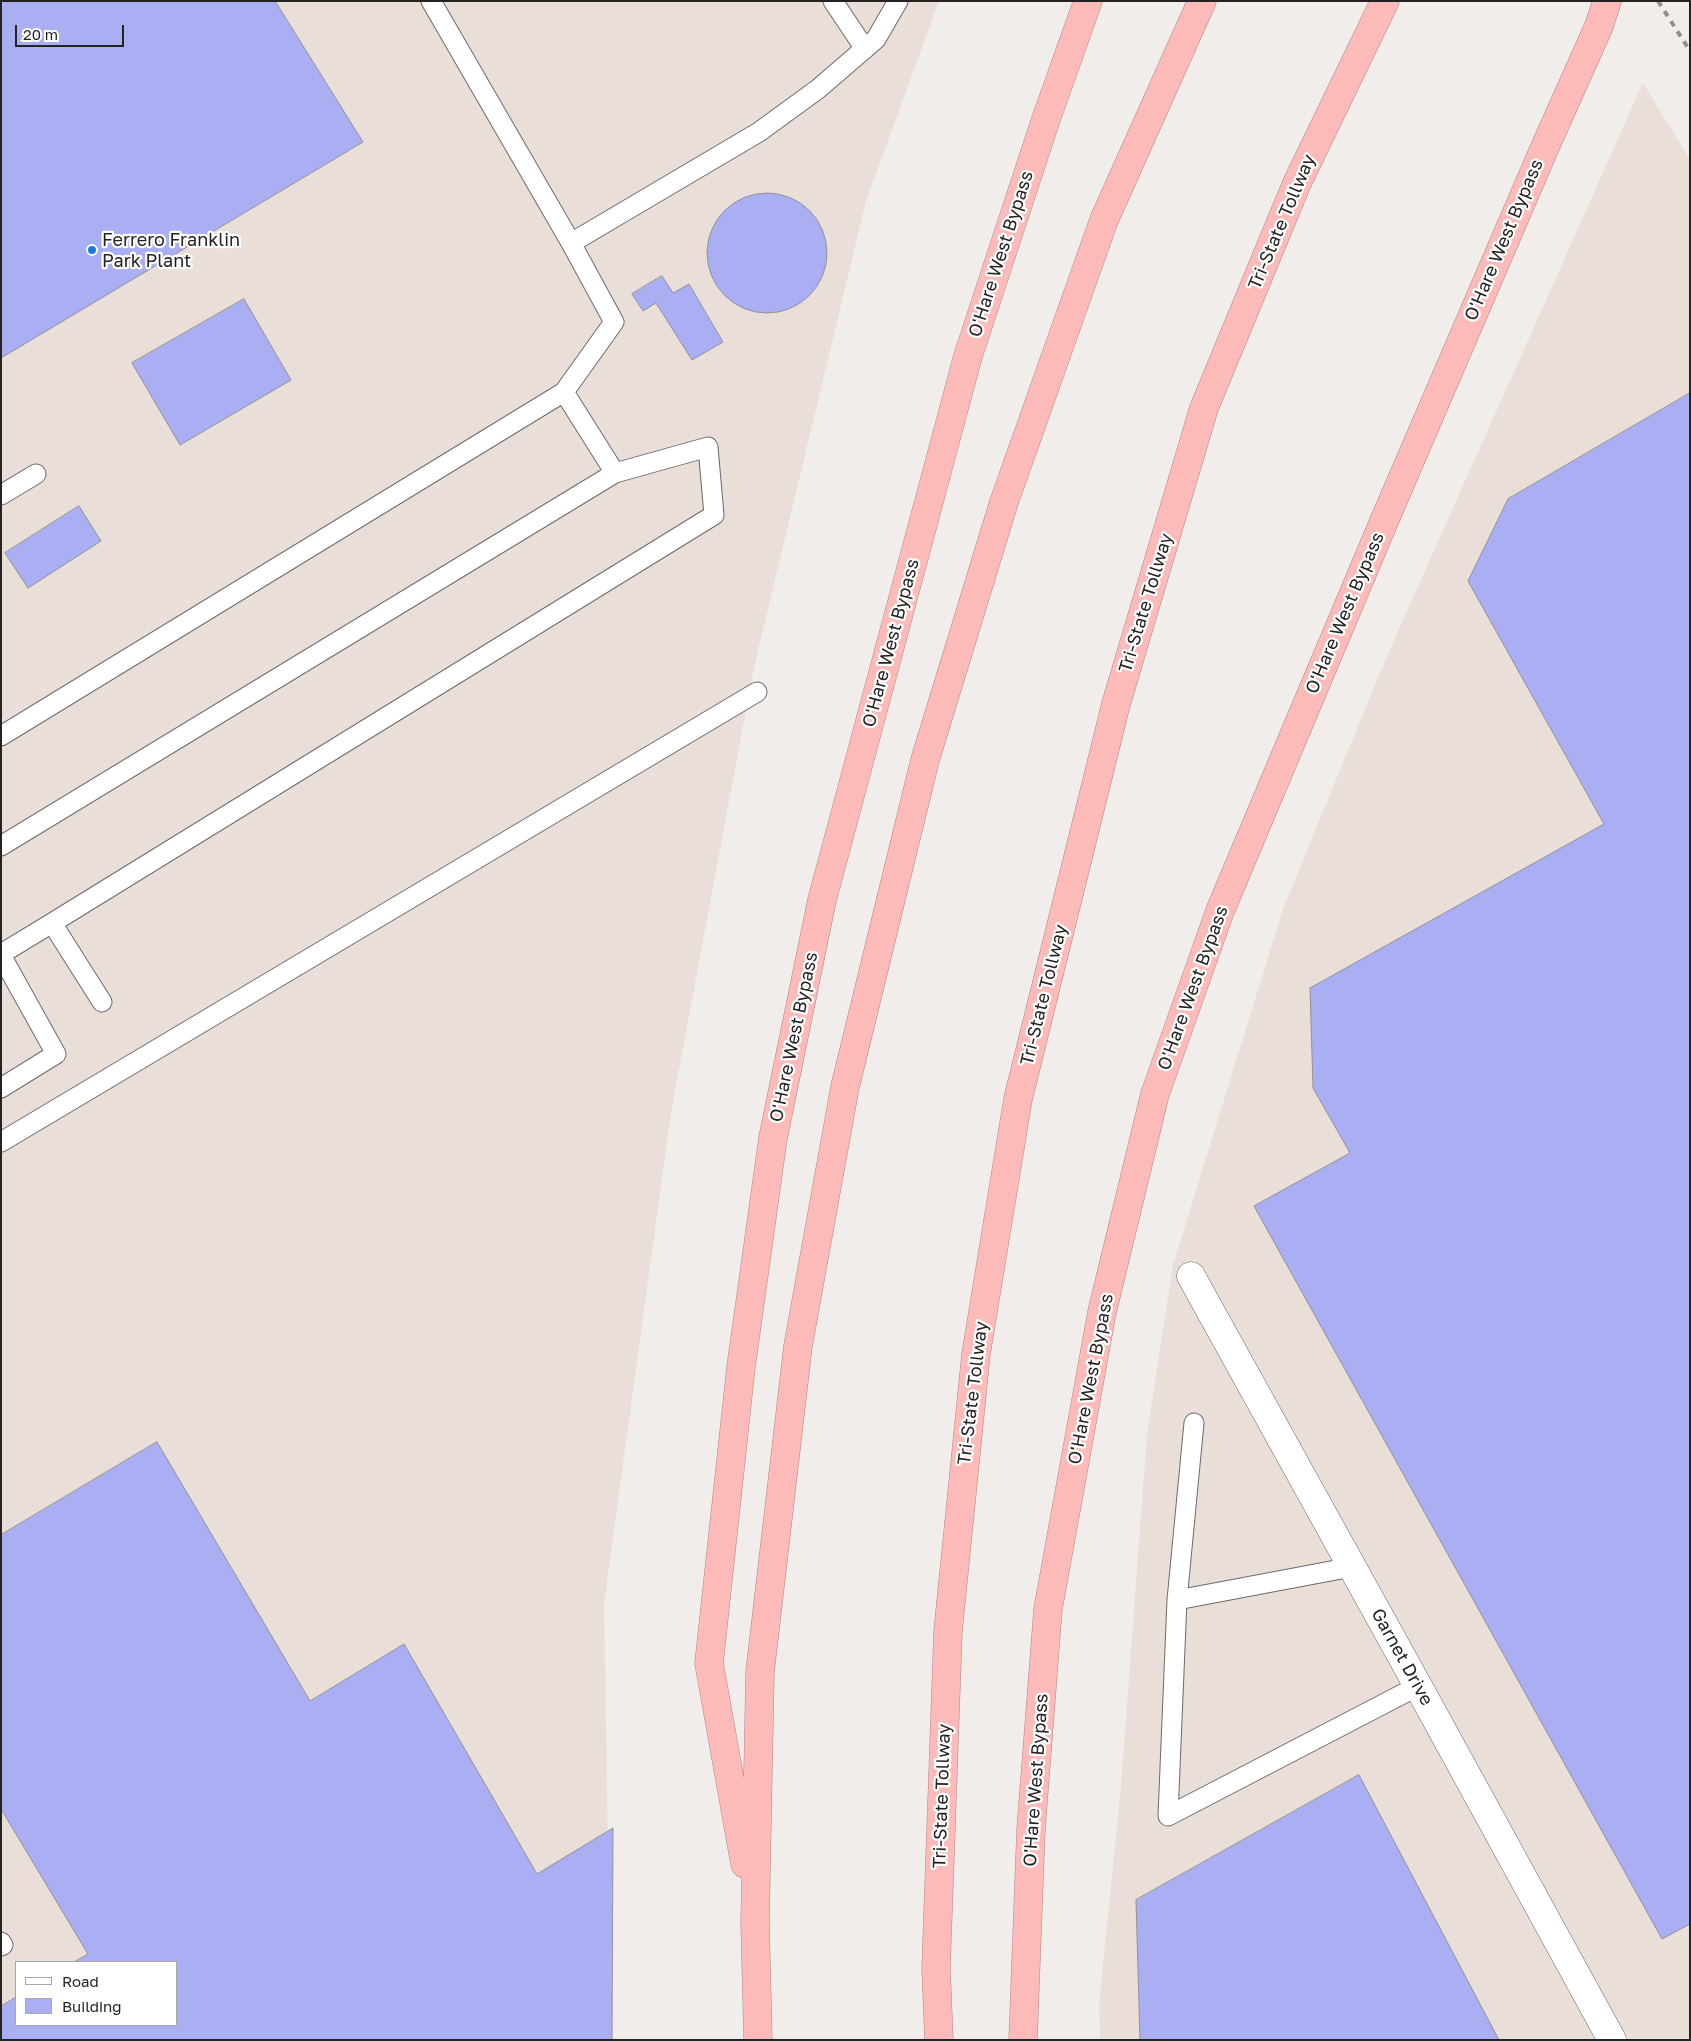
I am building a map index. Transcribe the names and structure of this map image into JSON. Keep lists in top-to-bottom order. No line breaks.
{"streets":{"highway":["Tri-State Tollway","O'Hare West Bypass"],"street":["Garnet Drive"]},"places":["Ferrero Franklin Park Plant"],"legend":["Road","Building"],"scale_bar":"20 m"}
